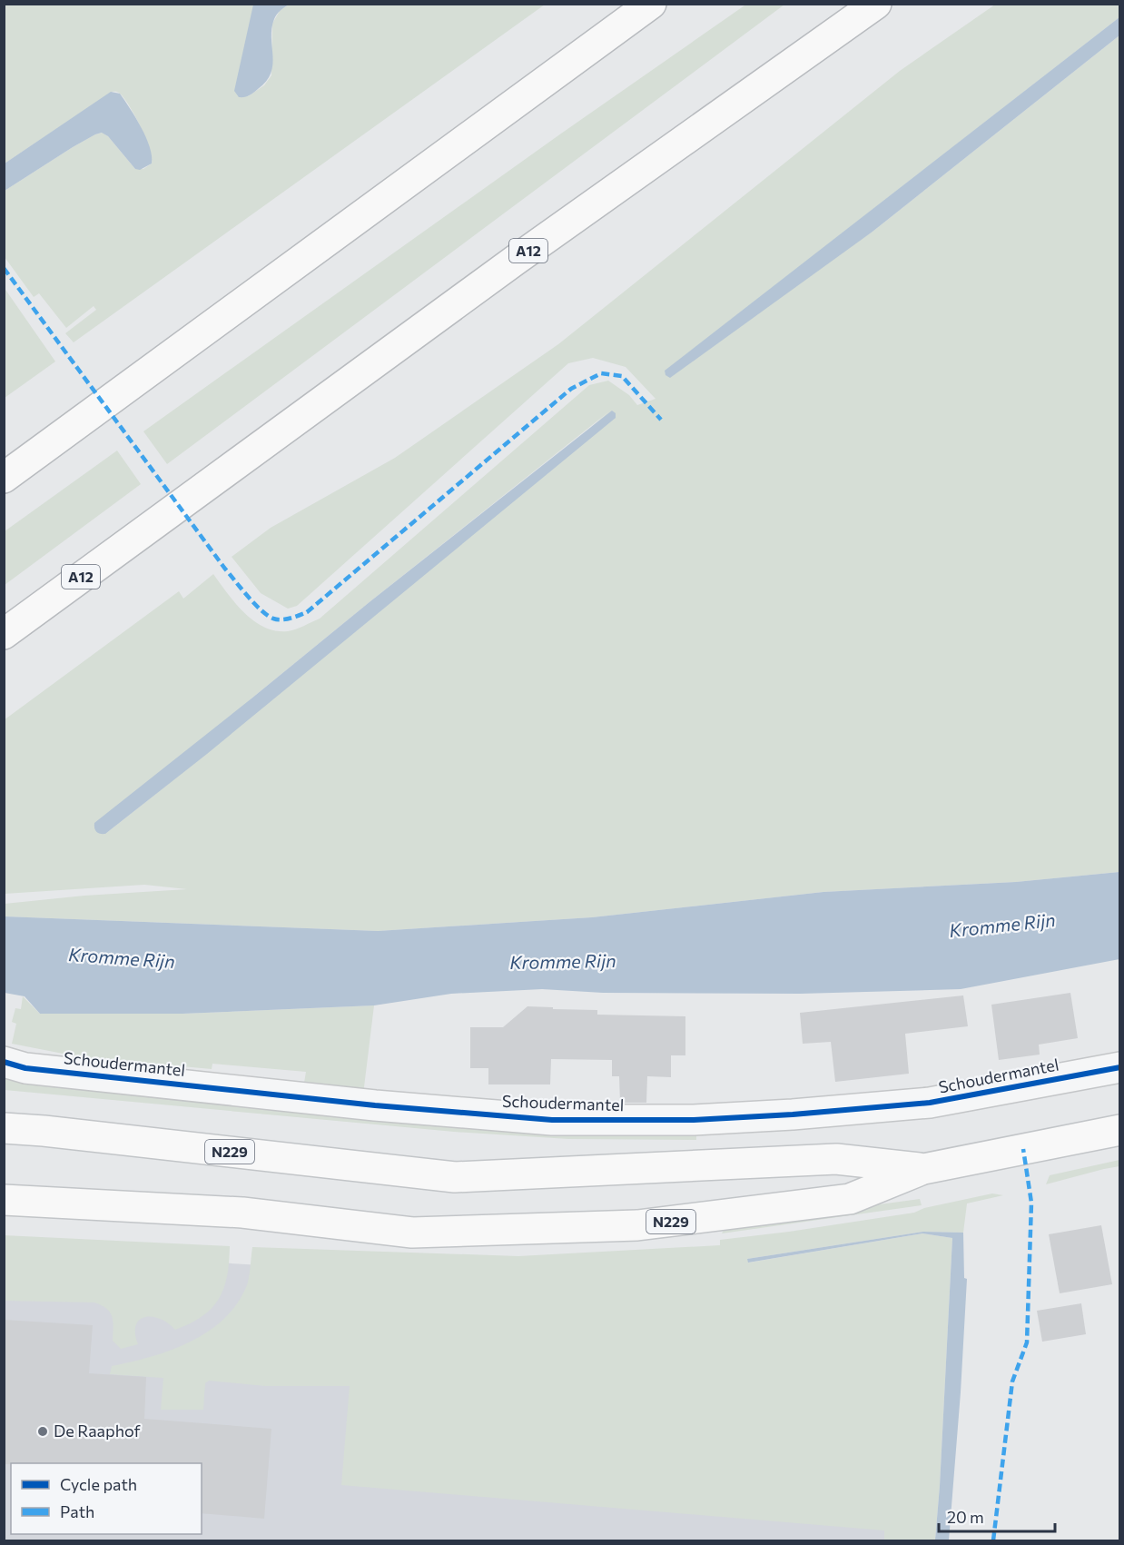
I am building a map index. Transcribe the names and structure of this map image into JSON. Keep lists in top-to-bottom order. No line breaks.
{"streets":{"main road":["A12","N229"],"street":["Schoudermantel"]},"water":["Kromme Rijn"],"places":["De Raaphof"],"legend":["Cycle path","Path"],"scale_bar":"20 m"}
